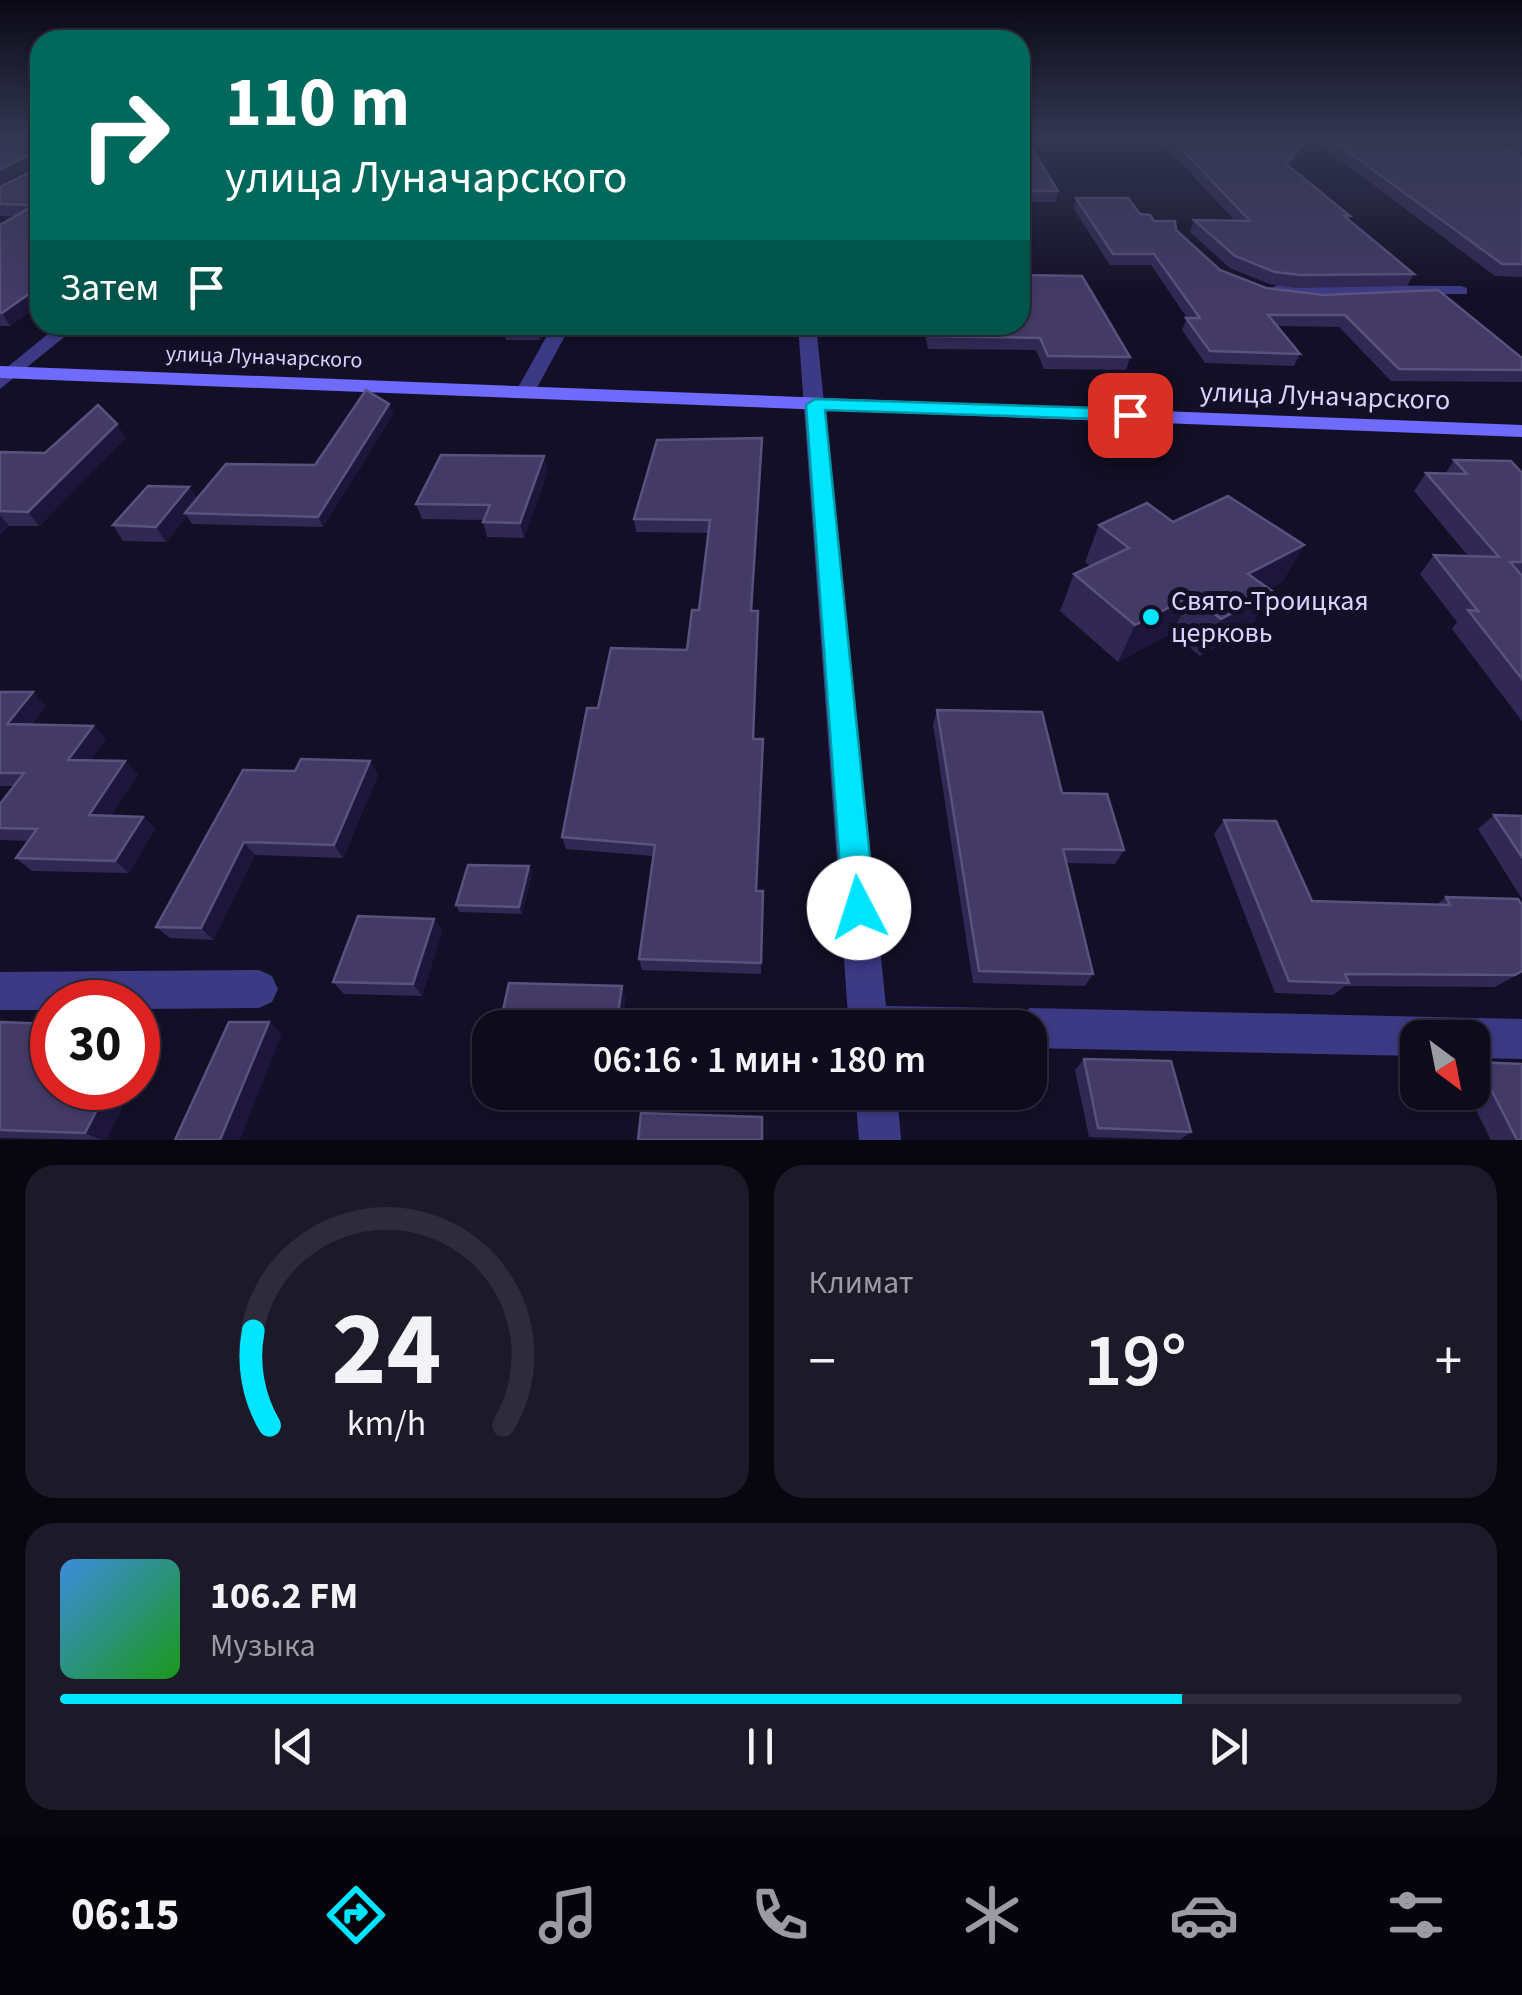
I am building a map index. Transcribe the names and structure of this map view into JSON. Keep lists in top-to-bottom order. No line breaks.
{"streets":{"main road":["улица Луначарского"]},"places":["Свято-Троицкая церковь"],"north":"bottom right","page":{"turn":["110 m","улица Луначарского"],"then":"Затем","limit":"30","trip":"06:16 · 1 мин · 180 m","tile":"Климат","heat":["−","19°","+"],"song":["106.2 FM","Музыка"],"tabs":"06:15","gauge":["24","km/h"]}}
